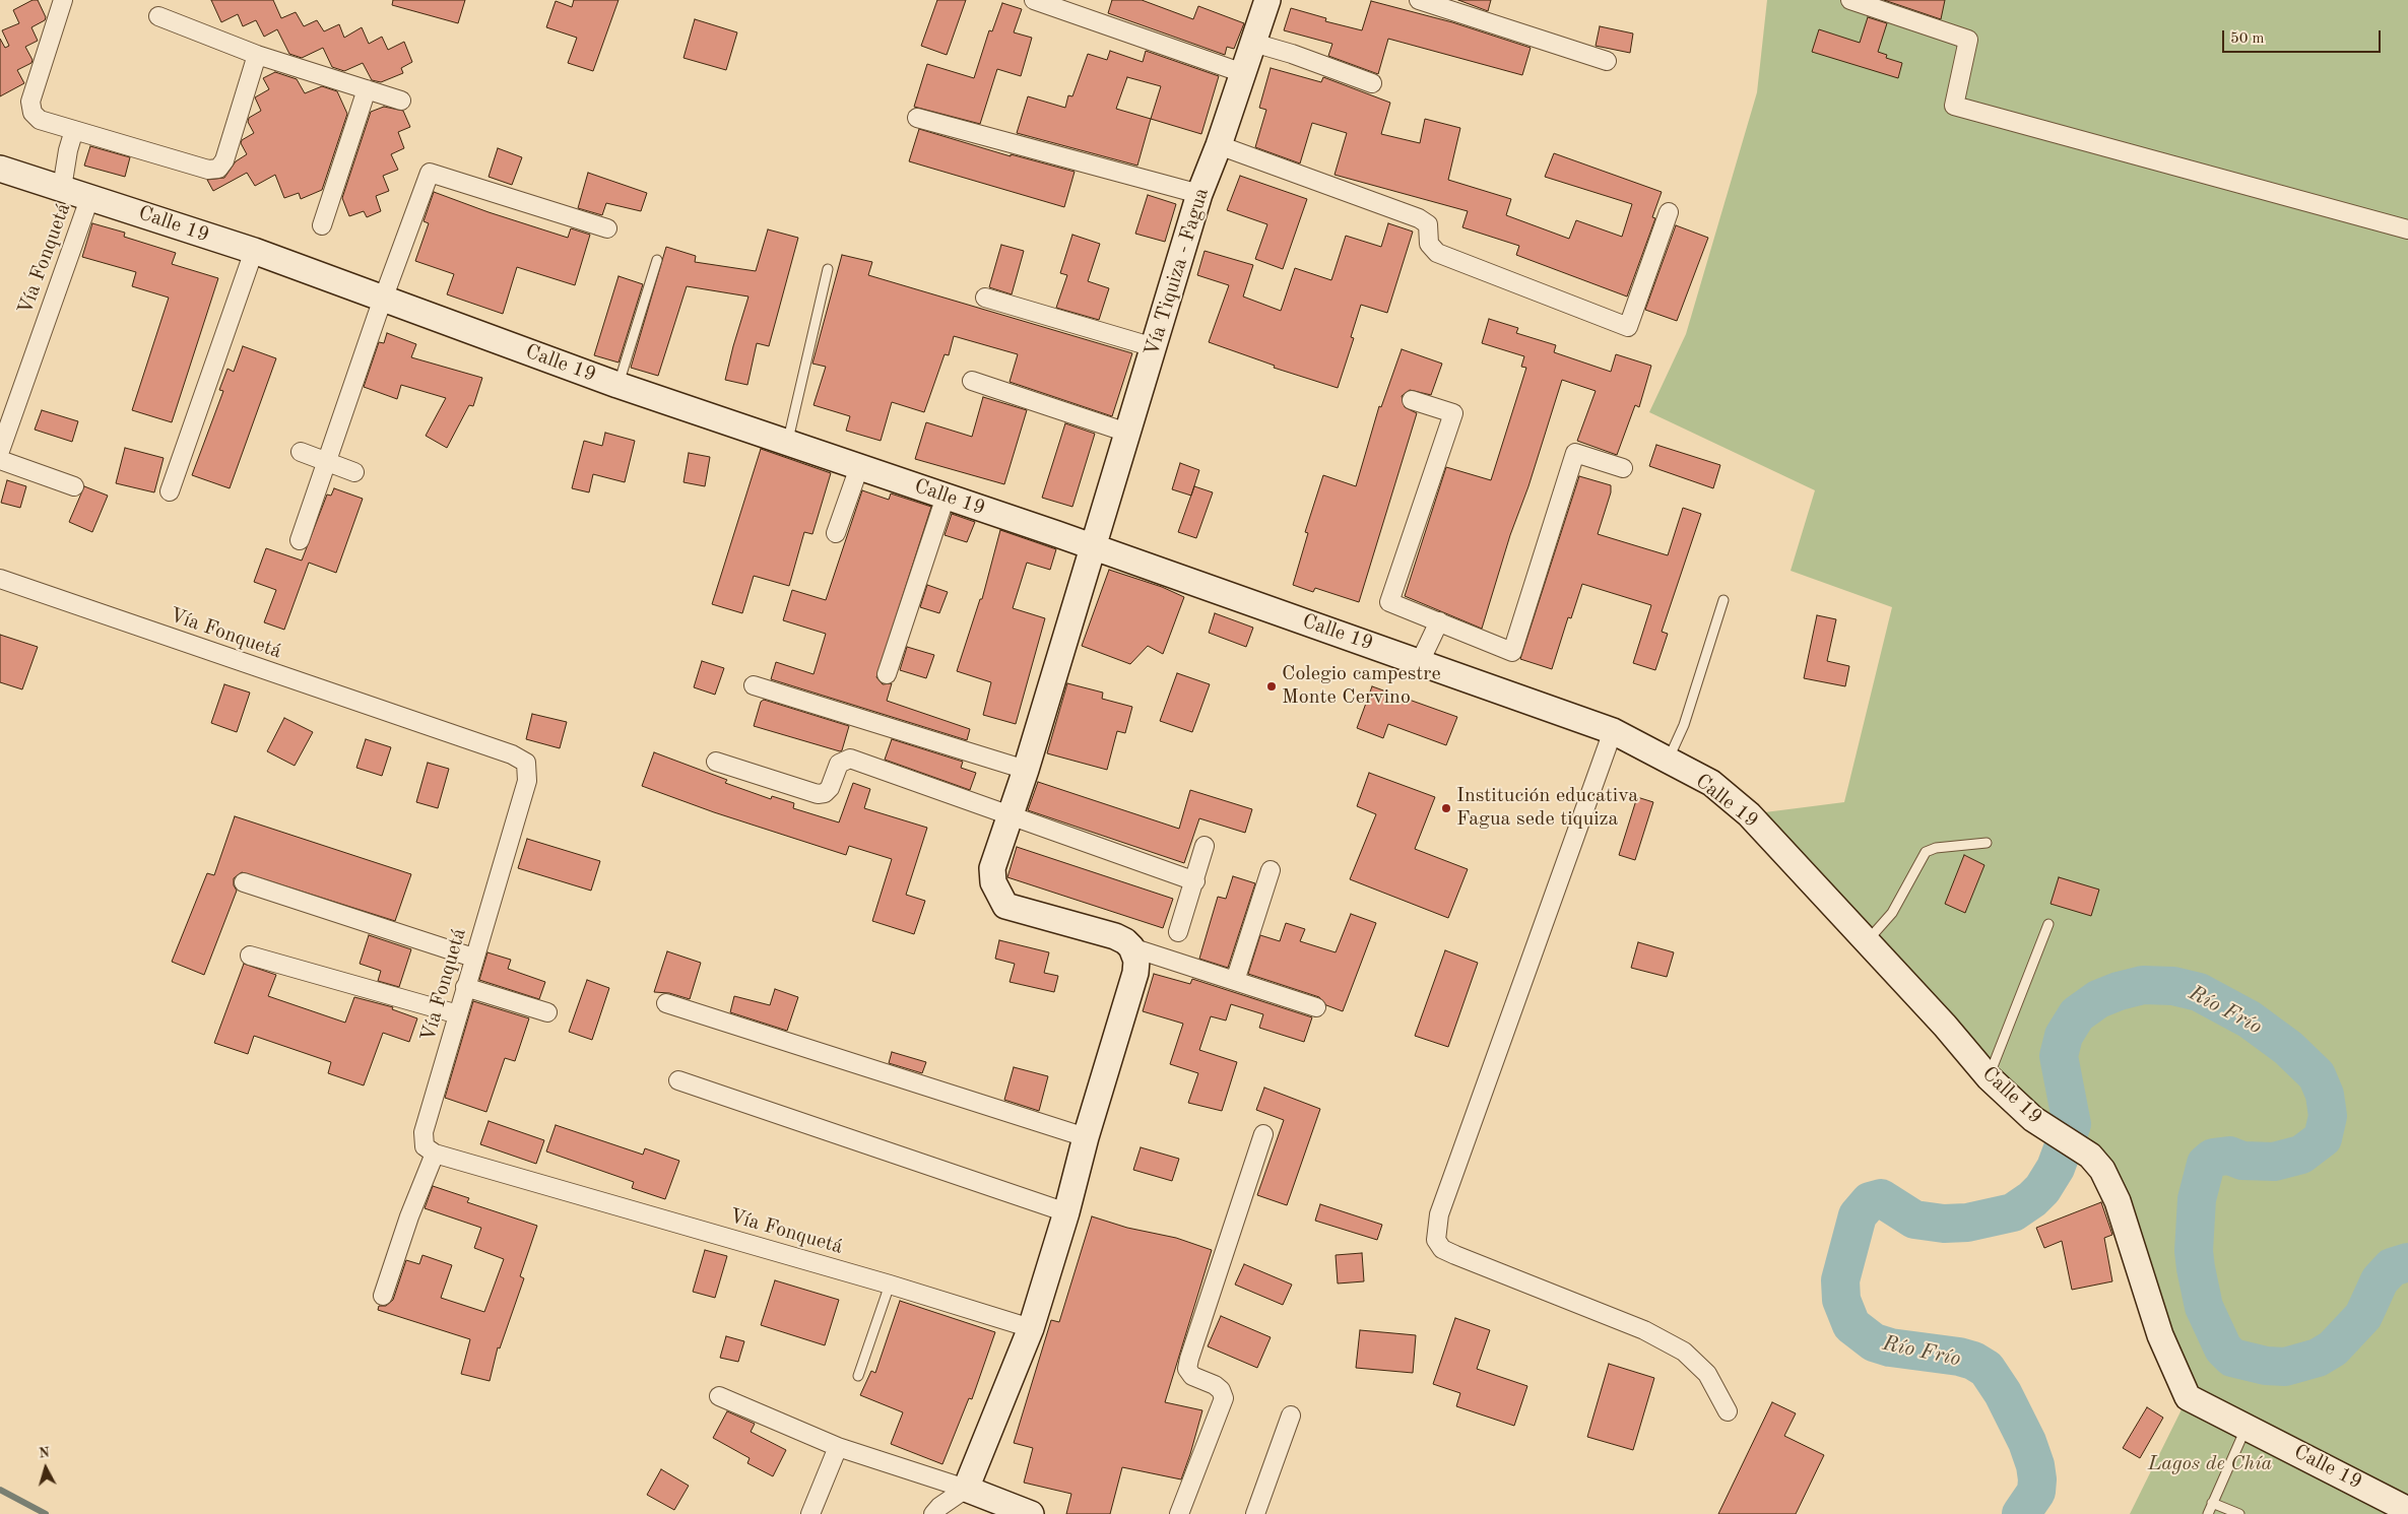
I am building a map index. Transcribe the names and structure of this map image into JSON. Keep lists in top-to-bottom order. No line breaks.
{"streets":{"street":["Calle 19","Vía Fonquetá","Vía Tiquiza - Fagua"]},"crossings":[["Calle 19","Vía Fonquetá"],["Calle 19","Vía Tiquiza - Fagua"]],"water":["Río Frío"],"parks":["Lagos de Chía"],"places":["Colegio campestre Monte Cervino","Institución educativa Fagua sede tiquiza"],"scale_bar":"50 m","north":"top"}
